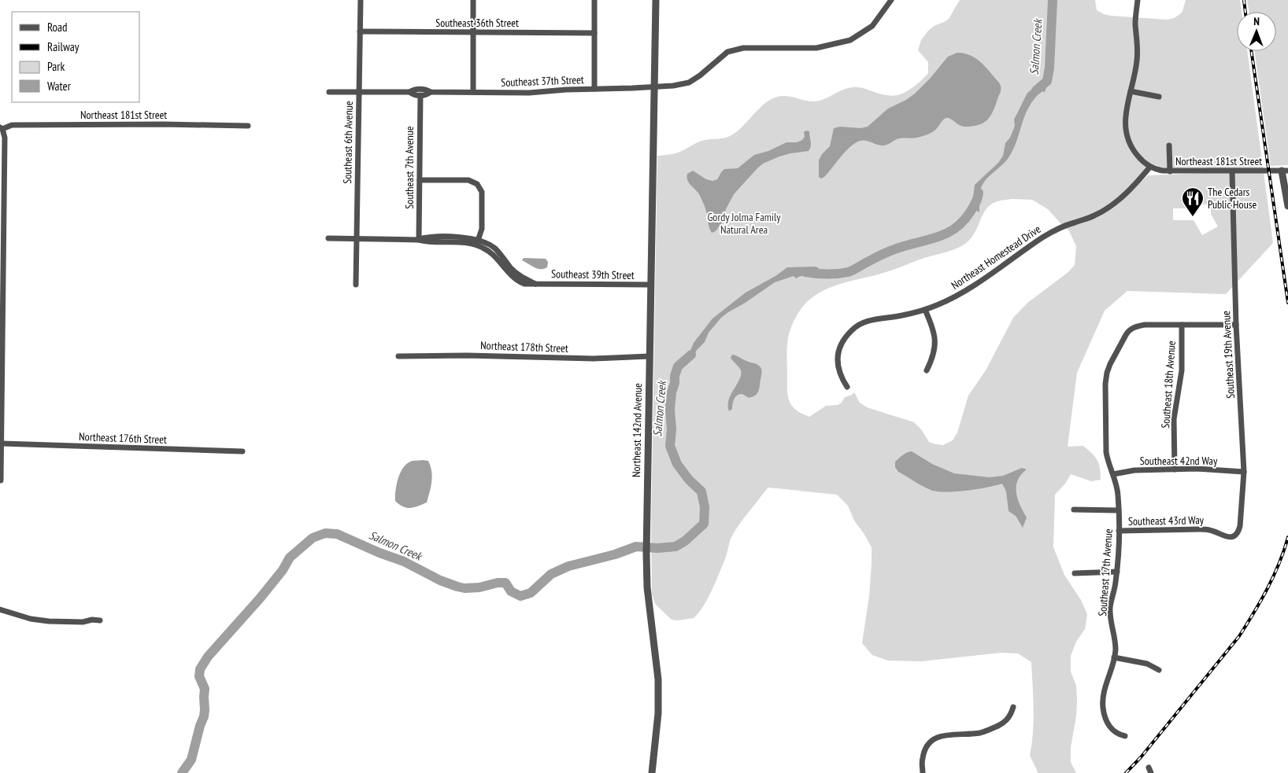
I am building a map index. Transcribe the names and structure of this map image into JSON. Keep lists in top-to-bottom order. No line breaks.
{"streets":{"street":["Southeast 36th Street","Southeast 37th Street","Northeast 181st Street","Southeast 6th Avenue","Southeast 7th Avenue","Northeast Homestead Drive","Southeast 39th Street","Northeast 178th Street","Southeast 19th Avenue","Southeast 18th Avenue","Northeast 142nd Avenue","Northeast 176th Street","Southeast 42nd Way","Southeast 43rd Way","Southeast 17th Avenue"]},"crossings":[["Southeast 36th Street","Southeast 6th Avenue"],["Southeast 37th Street","Southeast 6th Avenue"],["Southeast 37th Street","Southeast 7th Avenue"],["Southeast 37th Street","Northeast 142nd Avenue"],["Northeast 181st Street","Northeast Homestead Drive"],["Northeast 181st Street","Southeast 19th Avenue"],["Southeast 6th Avenue","Southeast 39th Street"],["Southeast 7th Avenue","Southeast 39th Street"],["Southeast 39th Street","Northeast 142nd Avenue"],["Northeast 178th Street","Northeast 142nd Avenue"],["Southeast 19th Avenue","Southeast 42nd Way"],["Southeast 19th Avenue","Southeast 43rd Way"],["Southeast 18th Avenue","Southeast 42nd Way"],["Southeast 18th Avenue","Southeast 17th Avenue"],["Southeast 42nd Way","Southeast 17th Avenue"],["Southeast 43rd Way","Southeast 17th Avenue"]],"water":["Salmon Creek"],"parks":["Gordy Jolma Family Natural Area"],"places":{"restaurant":["The Cedars Public House"]},"legend":["Road","Railway","Park","Water"],"north":"top"}
